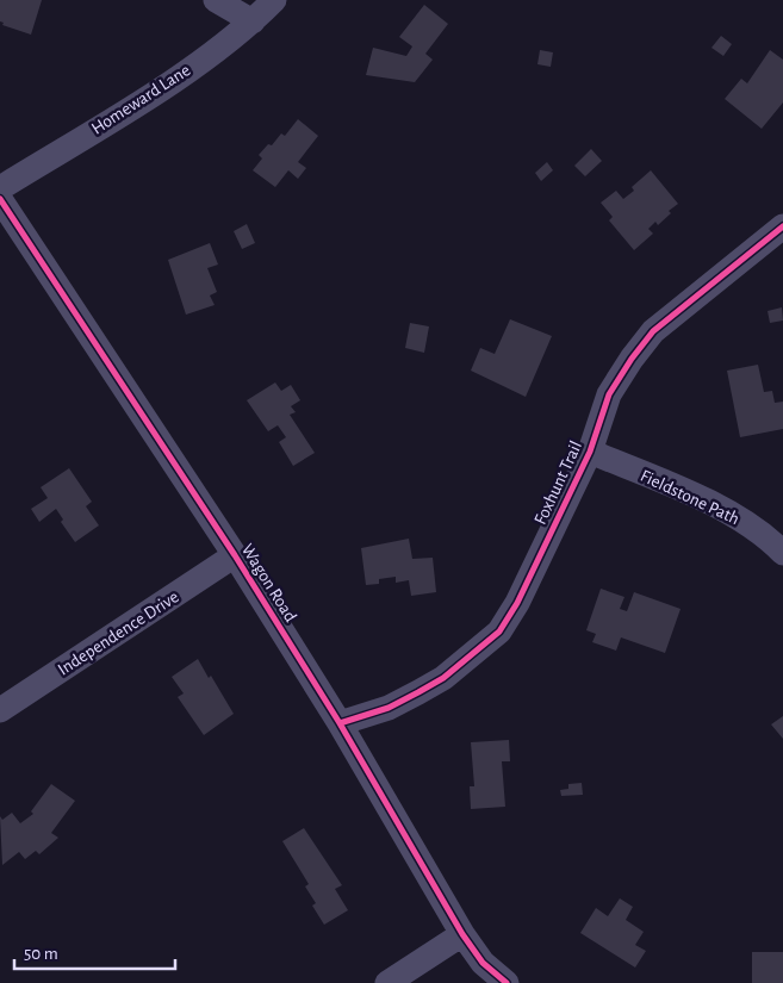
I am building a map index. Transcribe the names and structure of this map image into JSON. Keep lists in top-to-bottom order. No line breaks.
{"streets":{"street":["Homeward Lane","Foxhunt Trail","Fieldstone Path","Wagon Road","Independence Drive"]},"crossings":[["Foxhunt Trail","Fieldstone Path"],["Foxhunt Trail","Wagon Road"],["Wagon Road","Independence Drive"]],"scale_bar":"50 m"}
